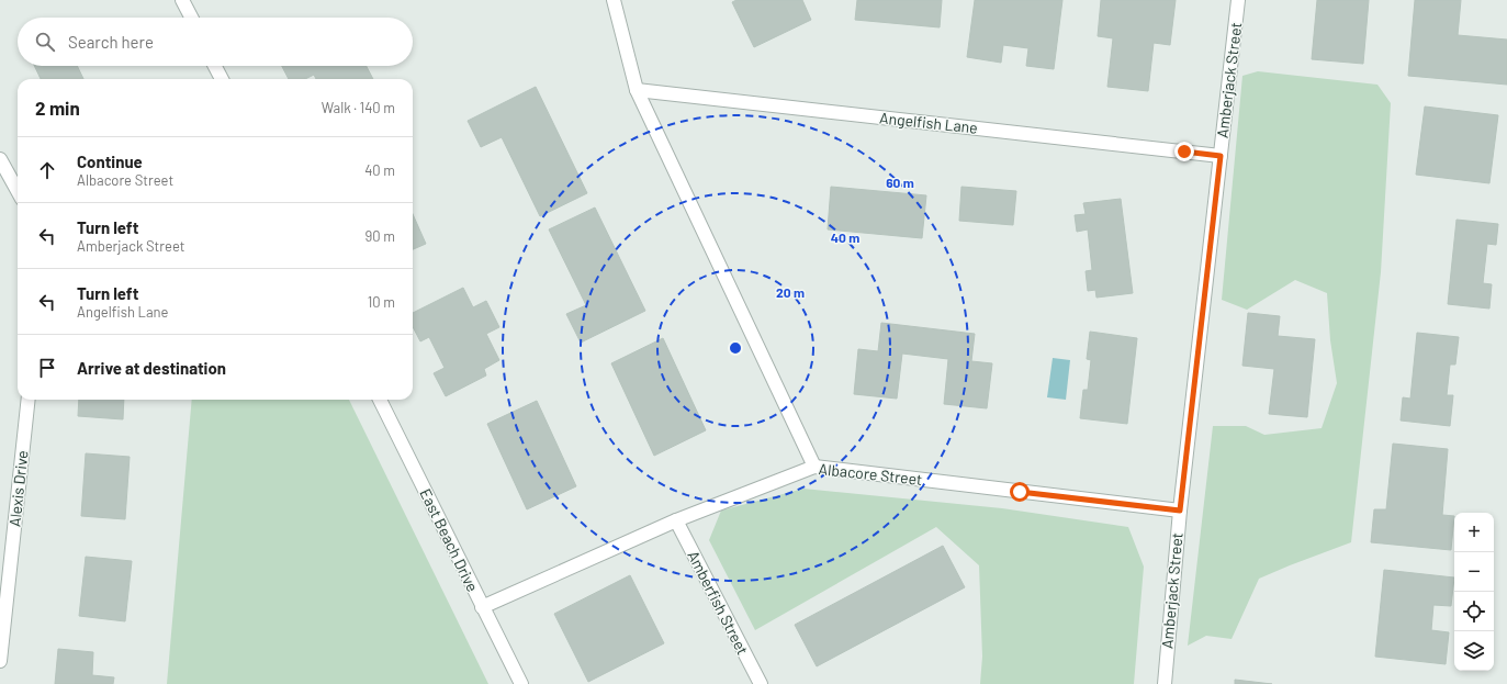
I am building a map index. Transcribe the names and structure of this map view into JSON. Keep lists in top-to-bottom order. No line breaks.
{"streets":{"street":["Amberjack Street","Angelfish Lane","Albacore Street","Alexis Drive","East Beach Drive","Amberfish Street"]},"crossings":[["Amberjack Street","Angelfish Lane"],["Amberjack Street","Albacore Street"],["Albacore Street","East Beach Drive"],["Albacore Street","Amberfish Street"]],"page":{"search":"Search here","heading":["2 min","Walk · 140 m"],"list":[["Continue","Albacore Street","40 m"],["Turn left","Amberjack Street","90 m"],["Turn left","Angelfish Lane","10 m"],"Arrive at destination"],"map_buttons":["+","−"]},"rings":["60 m","40 m","20 m"]}
